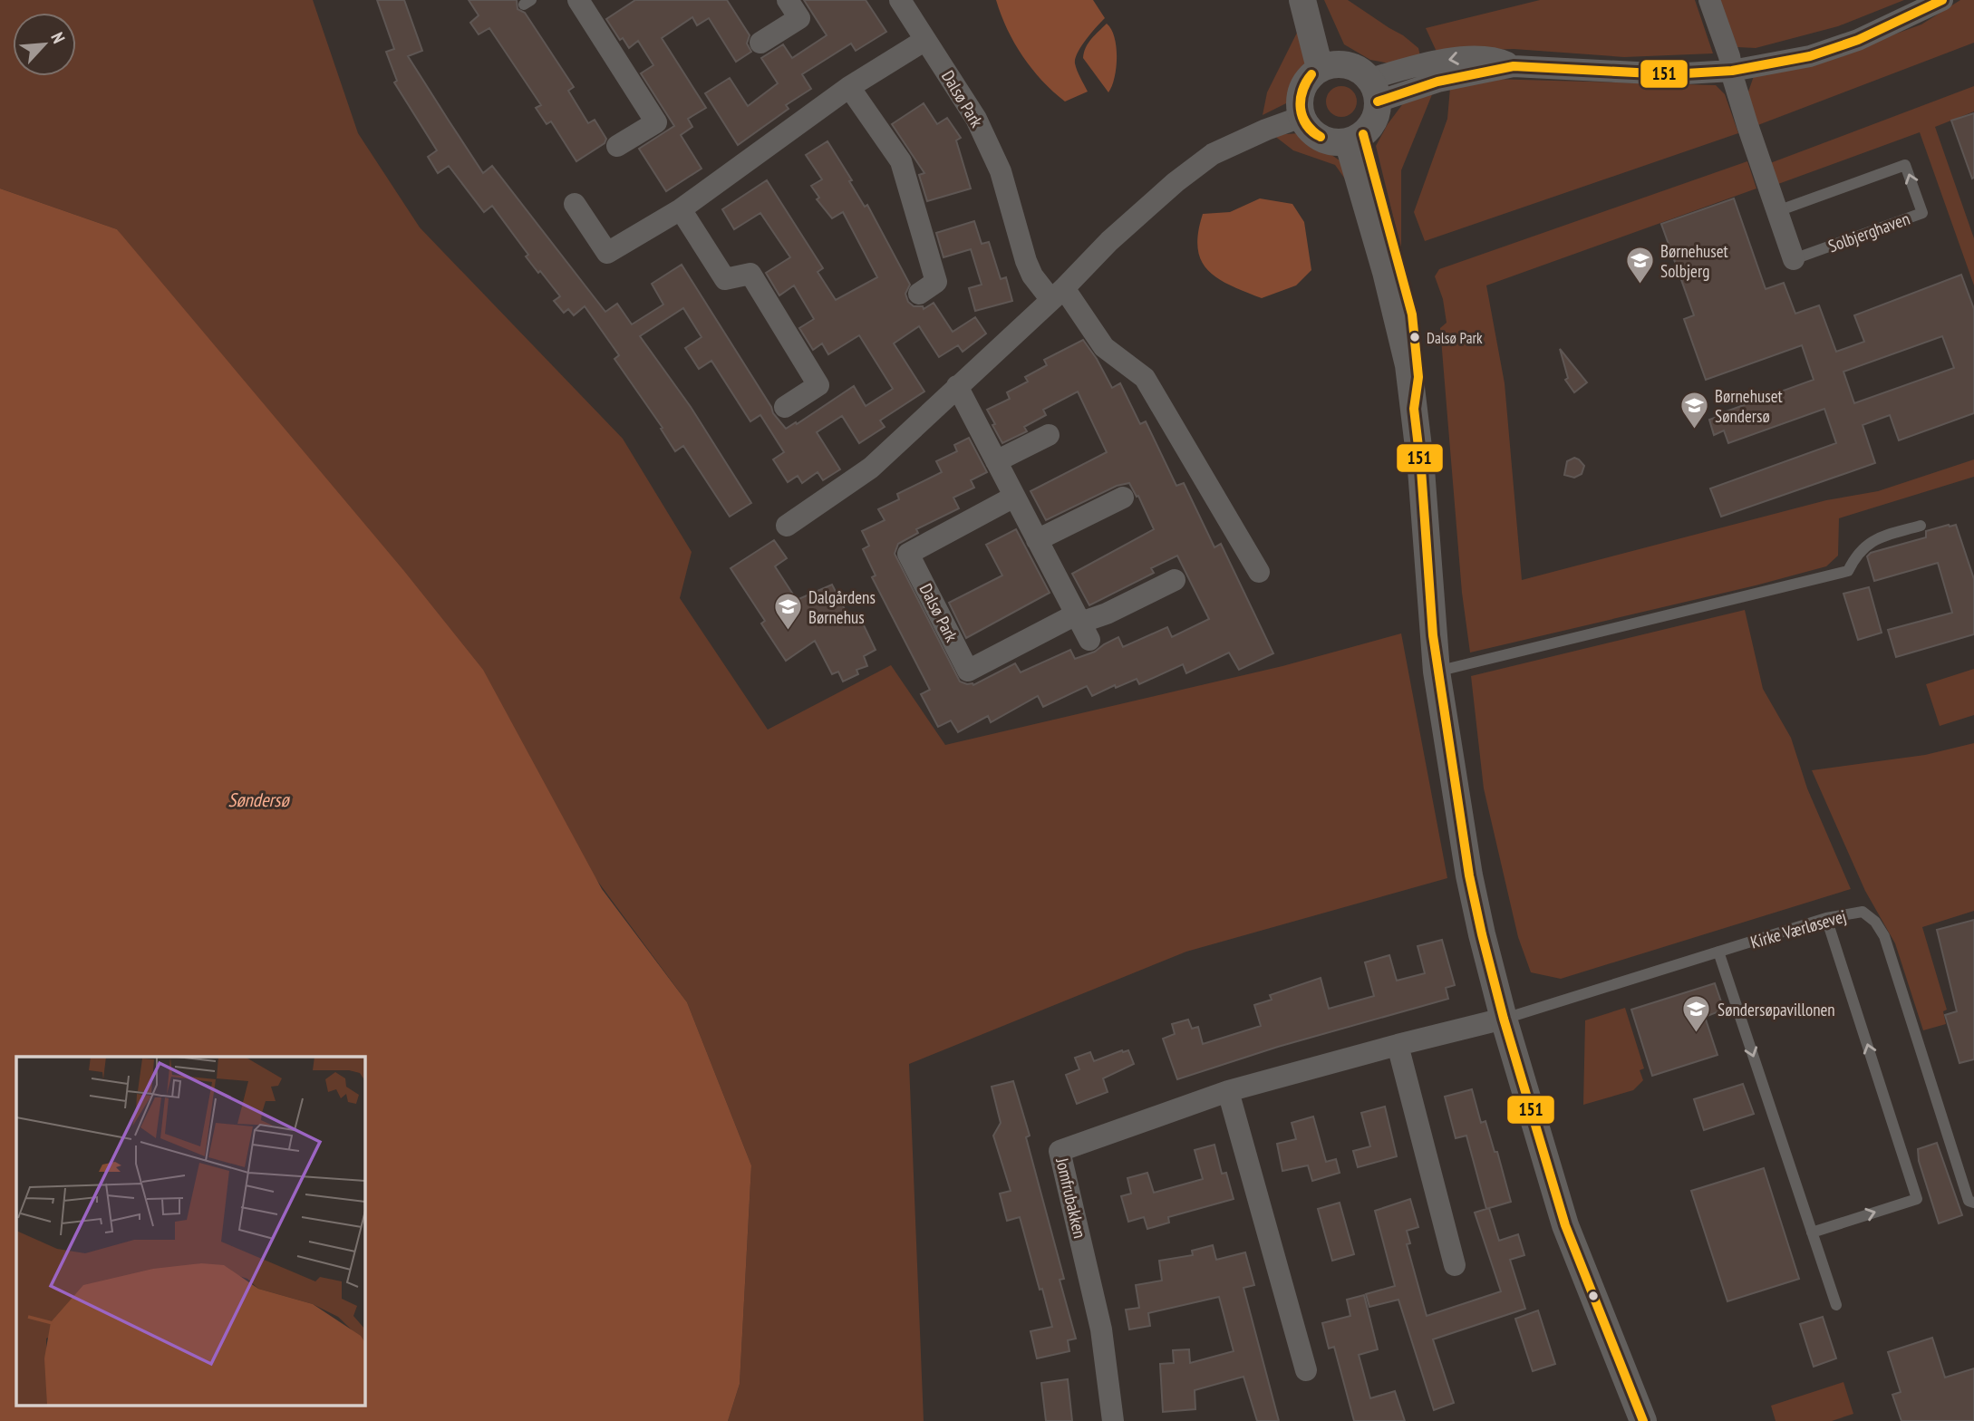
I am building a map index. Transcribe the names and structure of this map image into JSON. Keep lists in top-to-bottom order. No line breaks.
{"streets":{"street":["Dalsø Park","Solbjerghaven","Jomfrubakken"],"lane":["Kirke Værløsevej"]},"crossings":[["Kirke Værløsevej","Jomfrubakken"]],"water":["Søndersø"],"places":{"school or university":["Børnehuset Solbjerg","Børnehuset Søndersø","Dalgårdens Børnehus","Søndersøpavillonen"],"other":["Dalsø Park"]},"lines":["transit line 151"],"north":"top right"}
